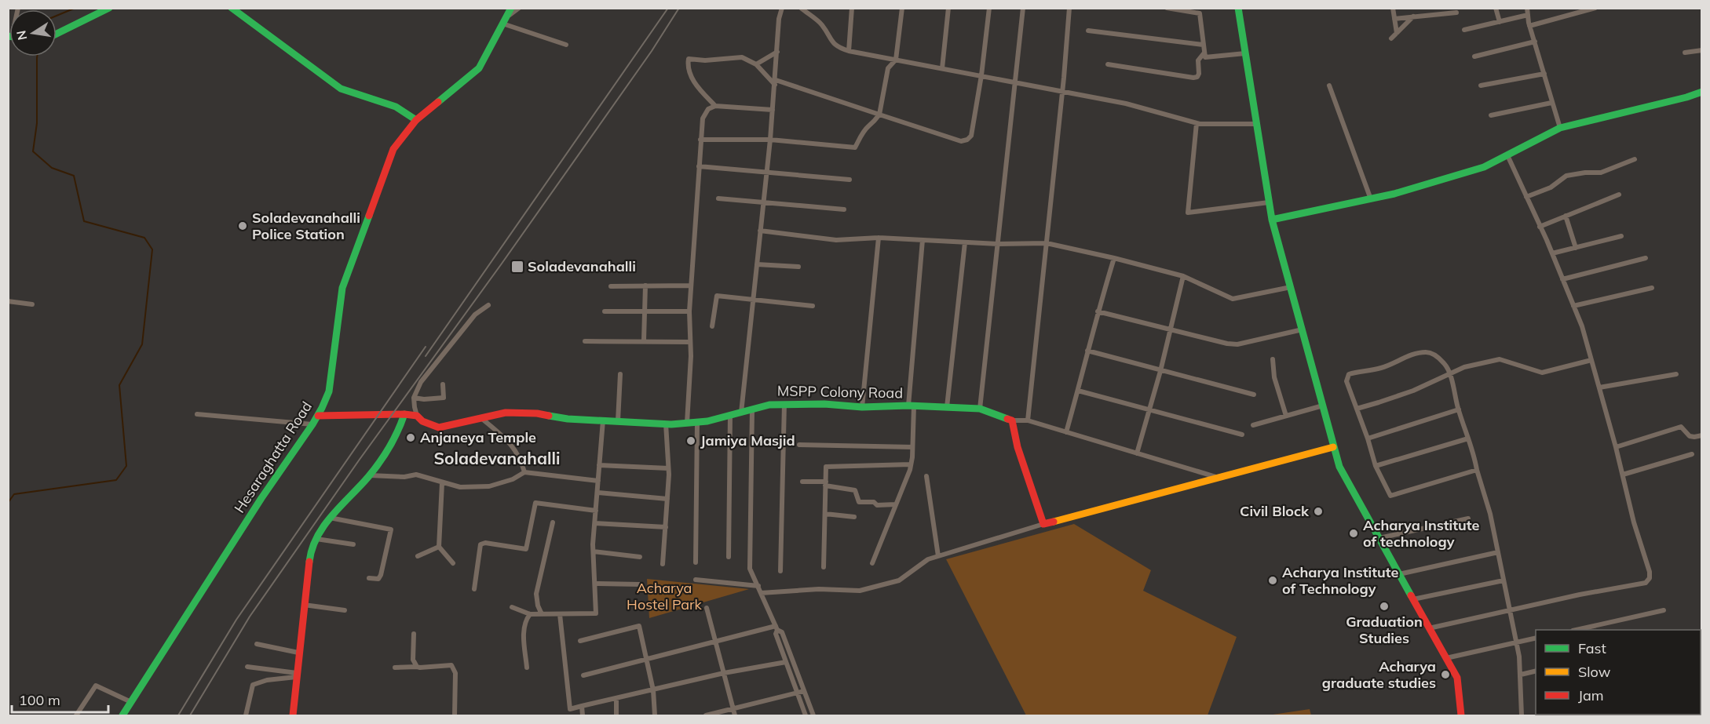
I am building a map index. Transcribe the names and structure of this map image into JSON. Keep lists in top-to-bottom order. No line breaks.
{"streets":{"street":["MSPP Colony Road","Hesaraghatta Road"]},"crossings":[["MSPP Colony Road","Hesaraghatta Road"]],"districts":["Soladevanahalli"],"parks":["Acharya Hostel Park"],"places":{"other":["Soladevanahalli Police Station","Anjaneya Temple","Jamiya Masjid","Civil Block","Acharya Institute of technology","Acharya Institute of Technology","Graduation Studies","Acharya graduate studies"],"transit":["Soladevanahalli"]},"legend":["Fast","Slow","Jam"],"scale_bar":"100 m","north":"left"}
